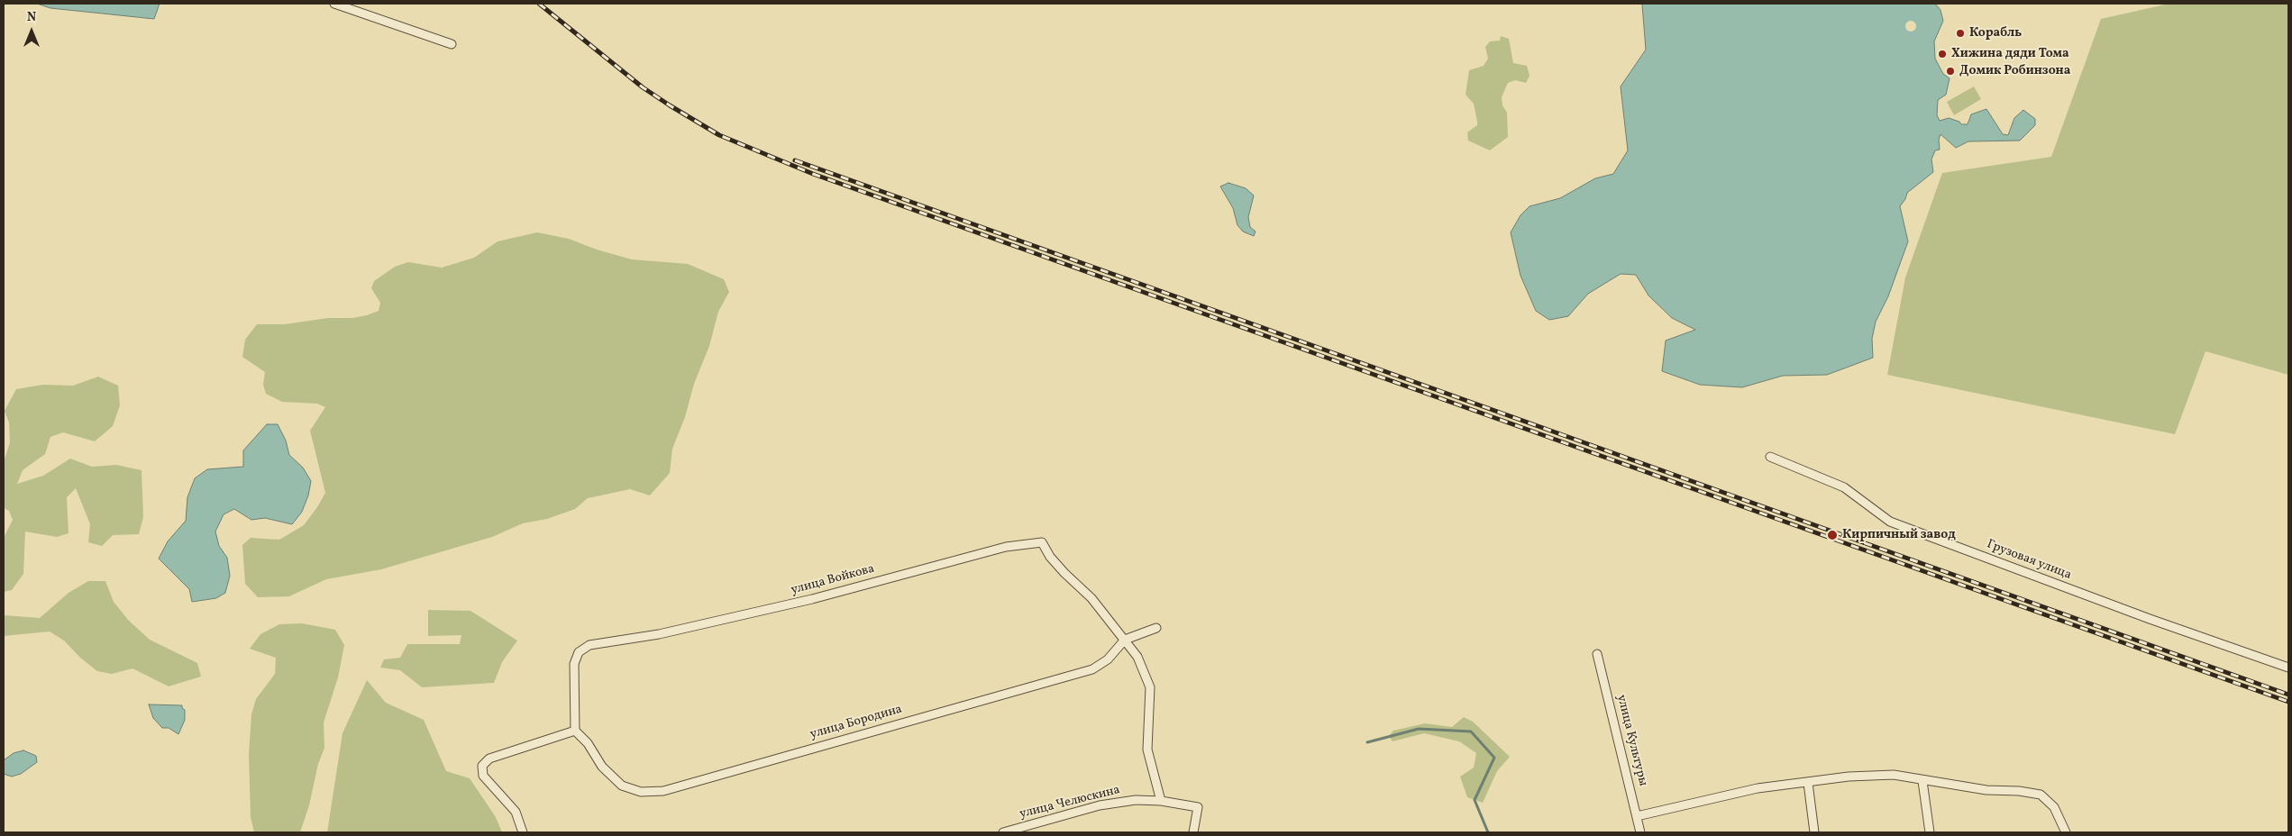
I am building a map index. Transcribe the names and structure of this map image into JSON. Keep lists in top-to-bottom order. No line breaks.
{"streets":{"street":["Грузовая улица","улица Войкова","улица Бородина","улица Культуры","улица Челюскина"]},"crossings":[["улица Войкова","улица Бородина"]],"places":["Корабль","Хижина дяди Тома","Домик Робинзона","Кирпичный завод"],"north":"top"}
